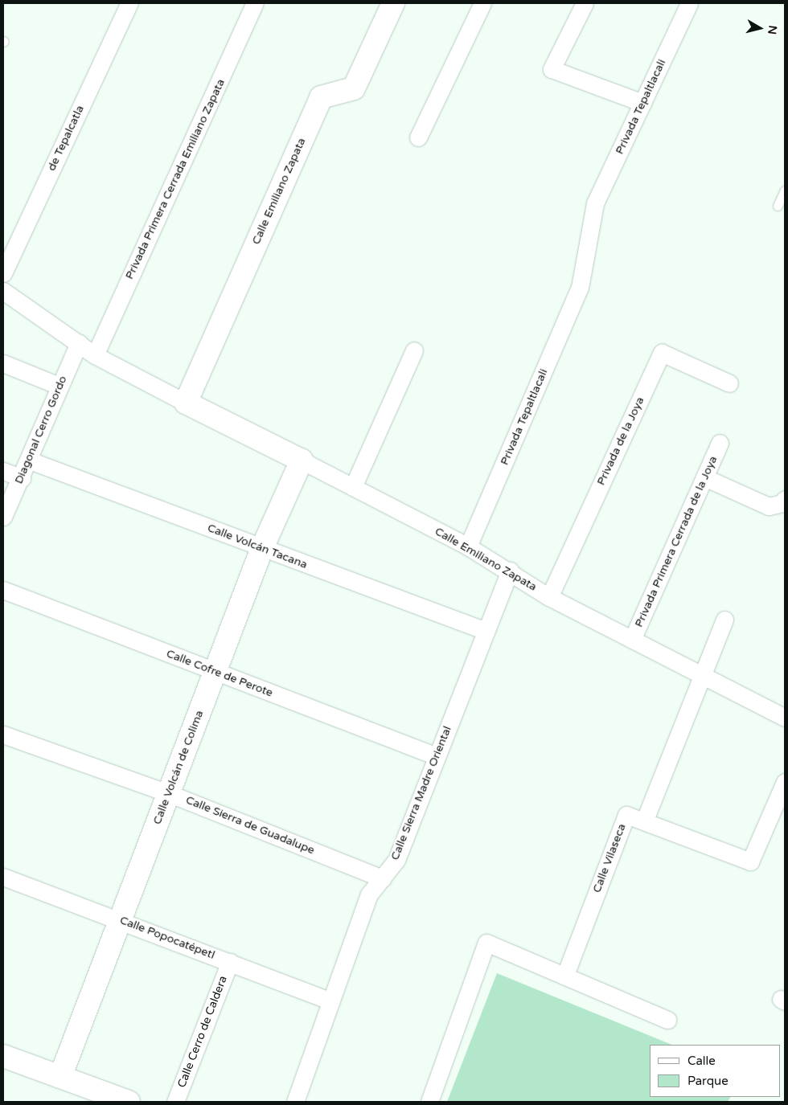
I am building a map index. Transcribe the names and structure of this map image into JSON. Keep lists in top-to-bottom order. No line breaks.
{"streets":{"street":["Privada Tepaltlacali","de Tepalcatla","Privada Primera Cerrada Emiliano Zapata","Calle Emiliano Zapata","Diagonal Cerro Gordo","Privada de la Joya","Privada Primera Cerrada de la Joya","Calle Volcán Tacana","Calle Cofre de Perote","Calle Volcán de Colima","Calle Sierra Madre Oriental","Calle Sierra de Guadalupe","Calle Vilaseca","Calle Popocatépetl","Calle Cerro de Caldera"]},"crossings":[["Privada Tepaltlacali","Calle Emiliano Zapata"],["Privada Primera Cerrada Emiliano Zapata","Calle Emiliano Zapata"],["Calle Emiliano Zapata","Diagonal Cerro Gordo"],["Calle Emiliano Zapata","Privada de la Joya"],["Calle Emiliano Zapata","Privada Primera Cerrada de la Joya"],["Calle Emiliano Zapata","Calle Volcán de Colima"],["Calle Emiliano Zapata","Calle Sierra Madre Oriental"],["Diagonal Cerro Gordo","Calle Volcán Tacana"],["Calle Volcán Tacana","Calle Volcán de Colima"],["Calle Volcán Tacana","Calle Sierra Madre Oriental"],["Calle Cofre de Perote","Calle Volcán de Colima"],["Calle Cofre de Perote","Calle Sierra Madre Oriental"],["Calle Volcán de Colima","Calle Sierra de Guadalupe"],["Calle Volcán de Colima","Calle Popocatépetl"],["Calle Sierra Madre Oriental","Calle Sierra de Guadalupe"],["Calle Sierra Madre Oriental","Calle Popocatépetl"],["Calle Popocatépetl","Calle Cerro de Caldera"]],"legend":["Calle","Parque"],"north":"right"}
